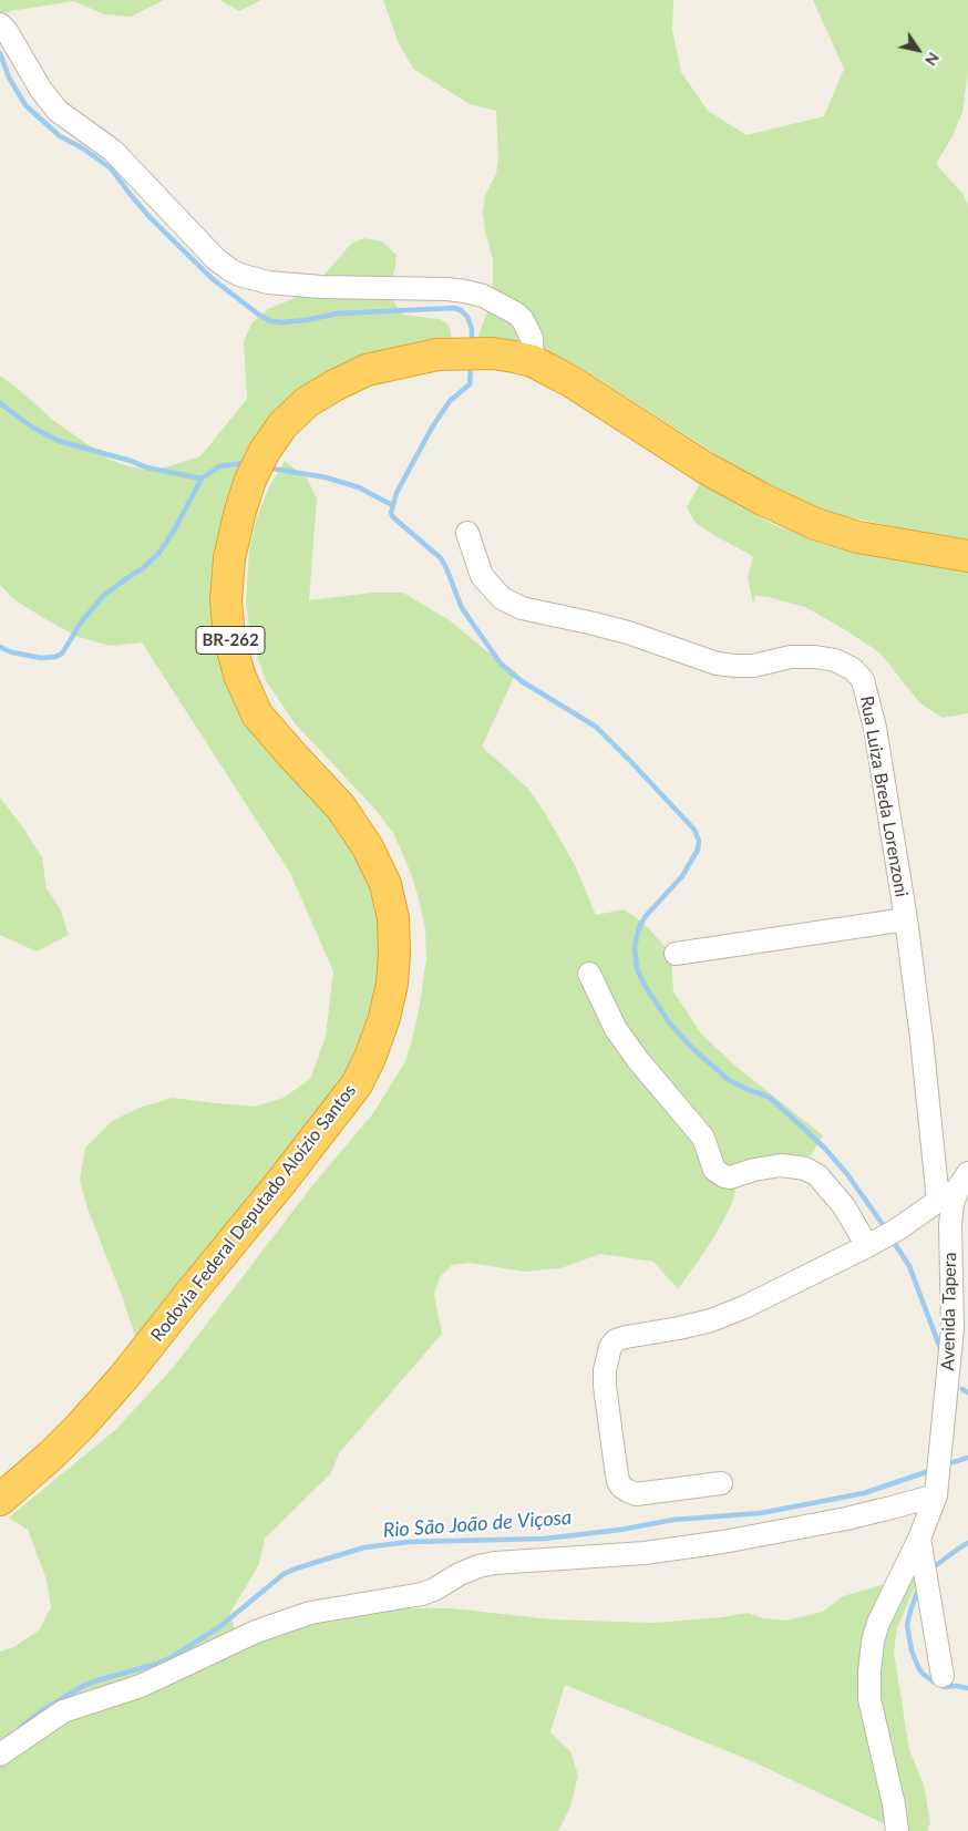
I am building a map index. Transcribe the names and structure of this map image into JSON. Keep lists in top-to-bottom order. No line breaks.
{"streets":{"highway":["BR-262","Rodovia Federal Deputado Aloízio Santos"],"street":["Rua Luiza Breda Lorenzoni","Avenida Tapera"]},"water":["Rio São João de Viçosa"],"north":"bottom right"}
